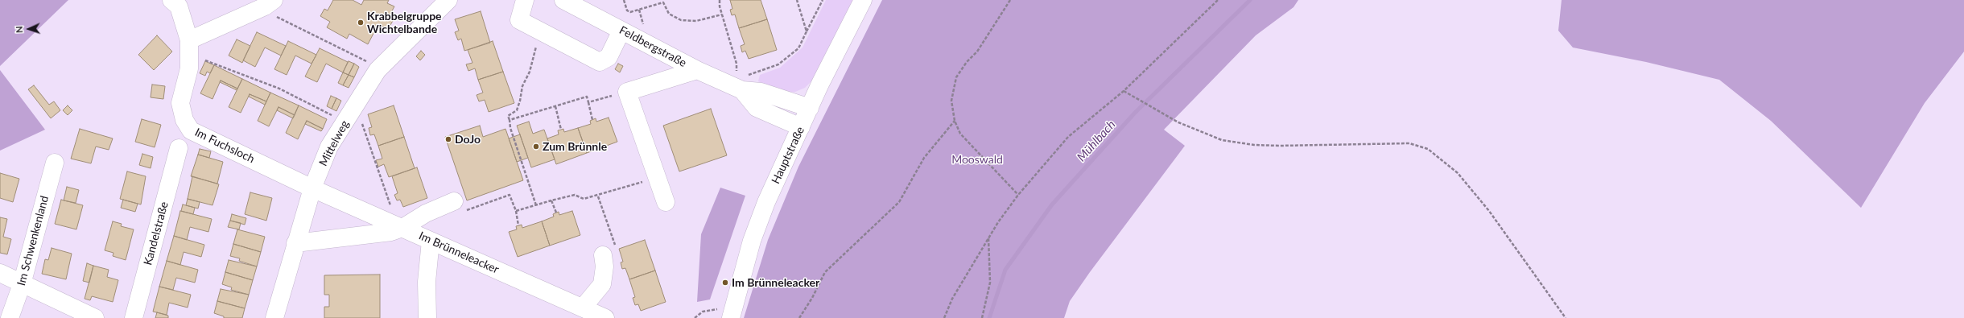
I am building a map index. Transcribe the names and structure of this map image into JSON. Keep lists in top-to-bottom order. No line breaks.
{"streets":{"street":["Feldbergstraße","Mittelweg","Im Fuchsloch","Hauptstraße","Kandelstraße","Im Schwenkenland","Im Brünneleacker"]},"crossings":[["Feldbergstraße","Hauptstraße"],["Mittelweg","Im Fuchsloch"],["Mittelweg","Im Brünneleacker"],["Im Fuchsloch","Im Brünneleacker"]],"water":["Mühlbach"],"parks":["Mooswald"],"places":["Krabbelgruppe Wichtelbande","DoJo","Zum Brünnle","Im Brünneleacker"],"north":"left"}
